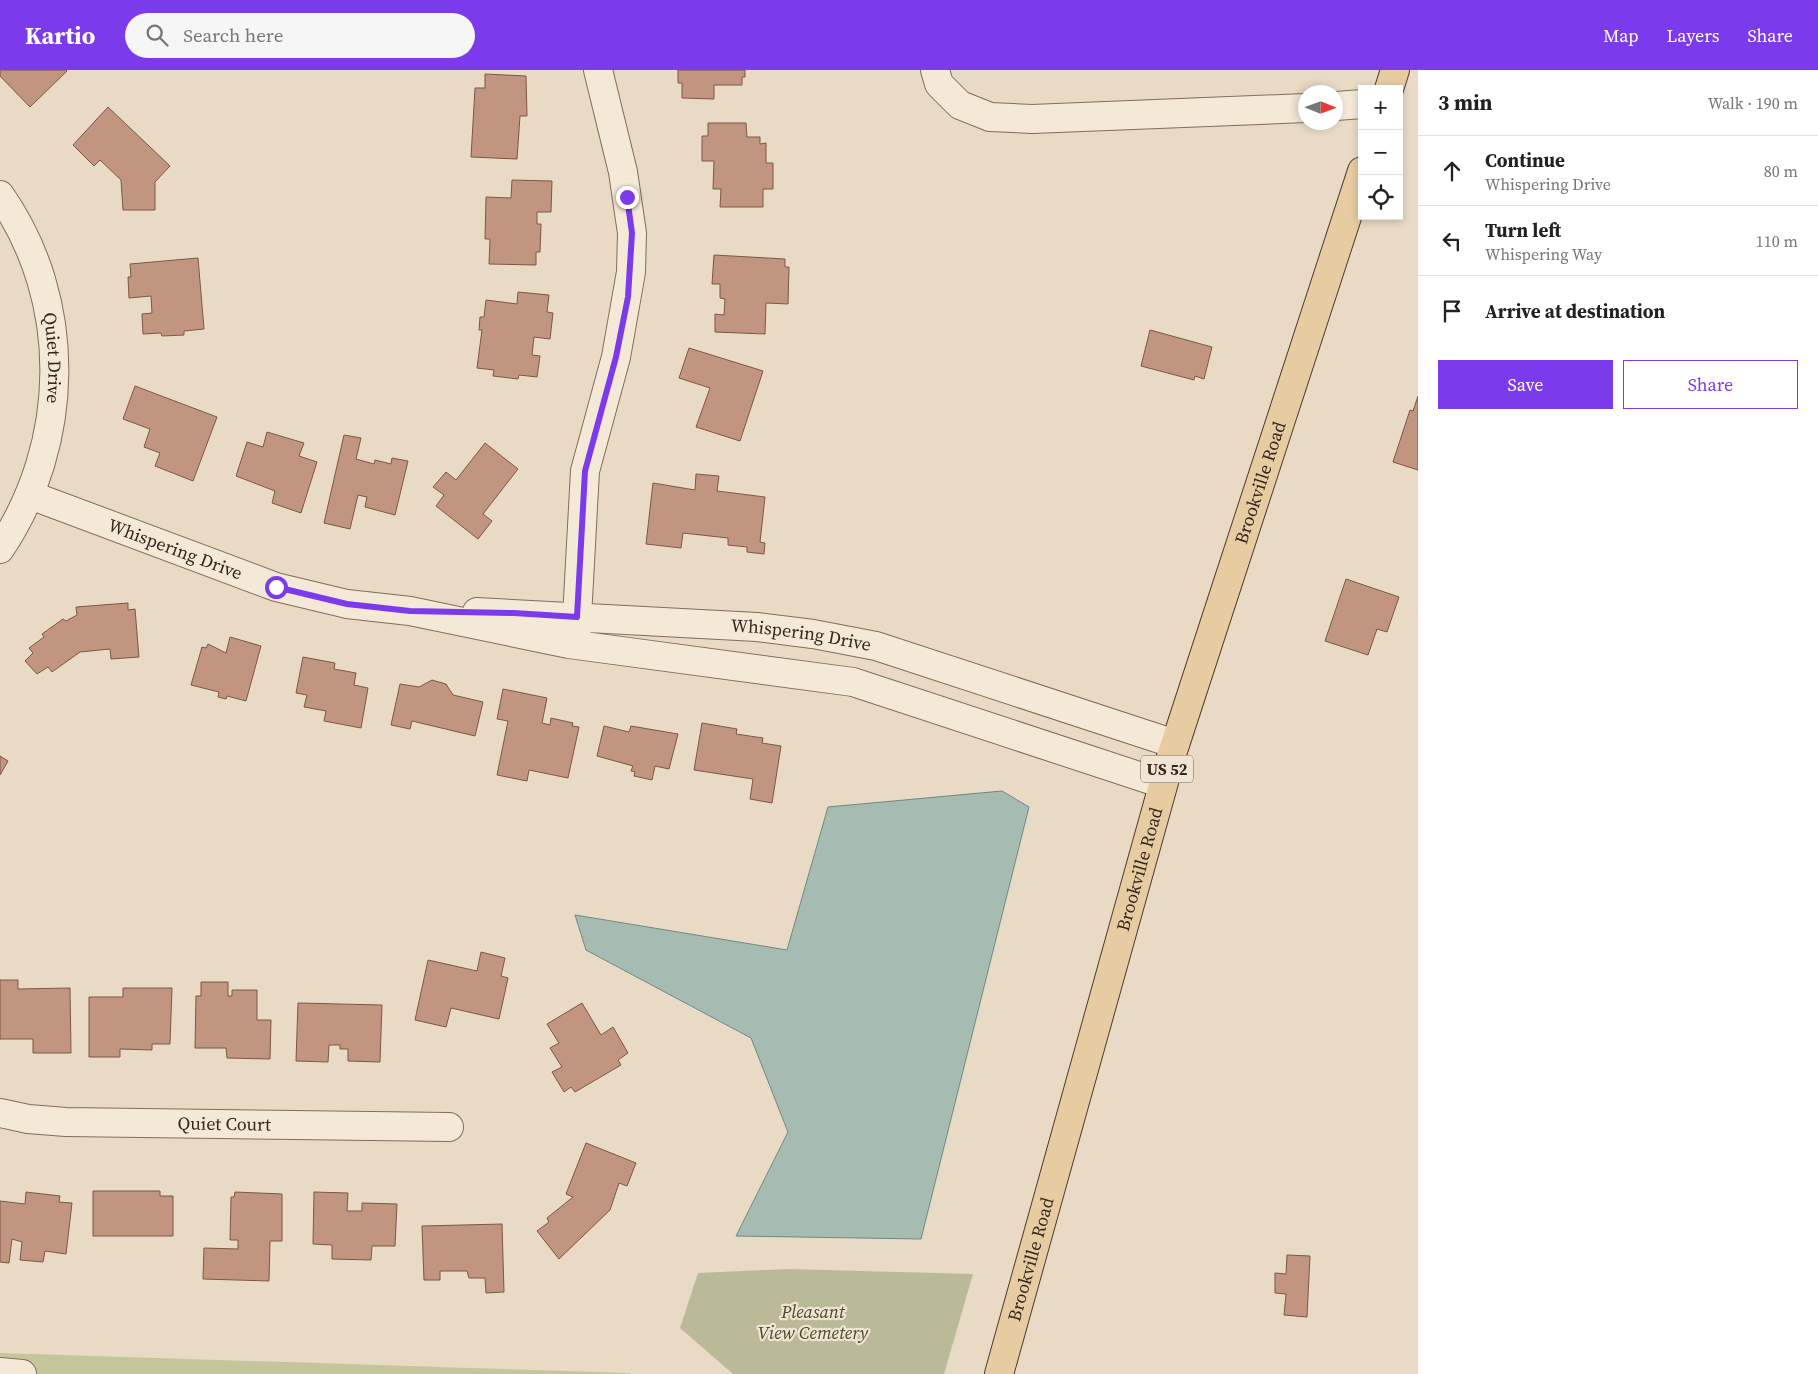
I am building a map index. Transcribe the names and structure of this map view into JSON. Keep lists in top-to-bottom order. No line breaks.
{"streets":{"main road":["Brookville Road","US 52"],"street":["Quiet Drive","Whispering Drive","Quiet Court"]},"crossings":[["Quiet Drive","Whispering Drive"],["Brookville Road","Whispering Drive"]],"parks":["Pleasant View Cemetery"],"north":"right","page":{"header":"Kartio","search":"Search here","nav":["Map","Layers","Share"],"heading":["3 min","Walk · 190 m"],"map_buttons":["+","−"],"list":[["Continue","Whispering Drive","80 m"],["Turn left","Whispering Way","110 m"],"Arrive at destination"],"buttons":["Save","Share"]}}
